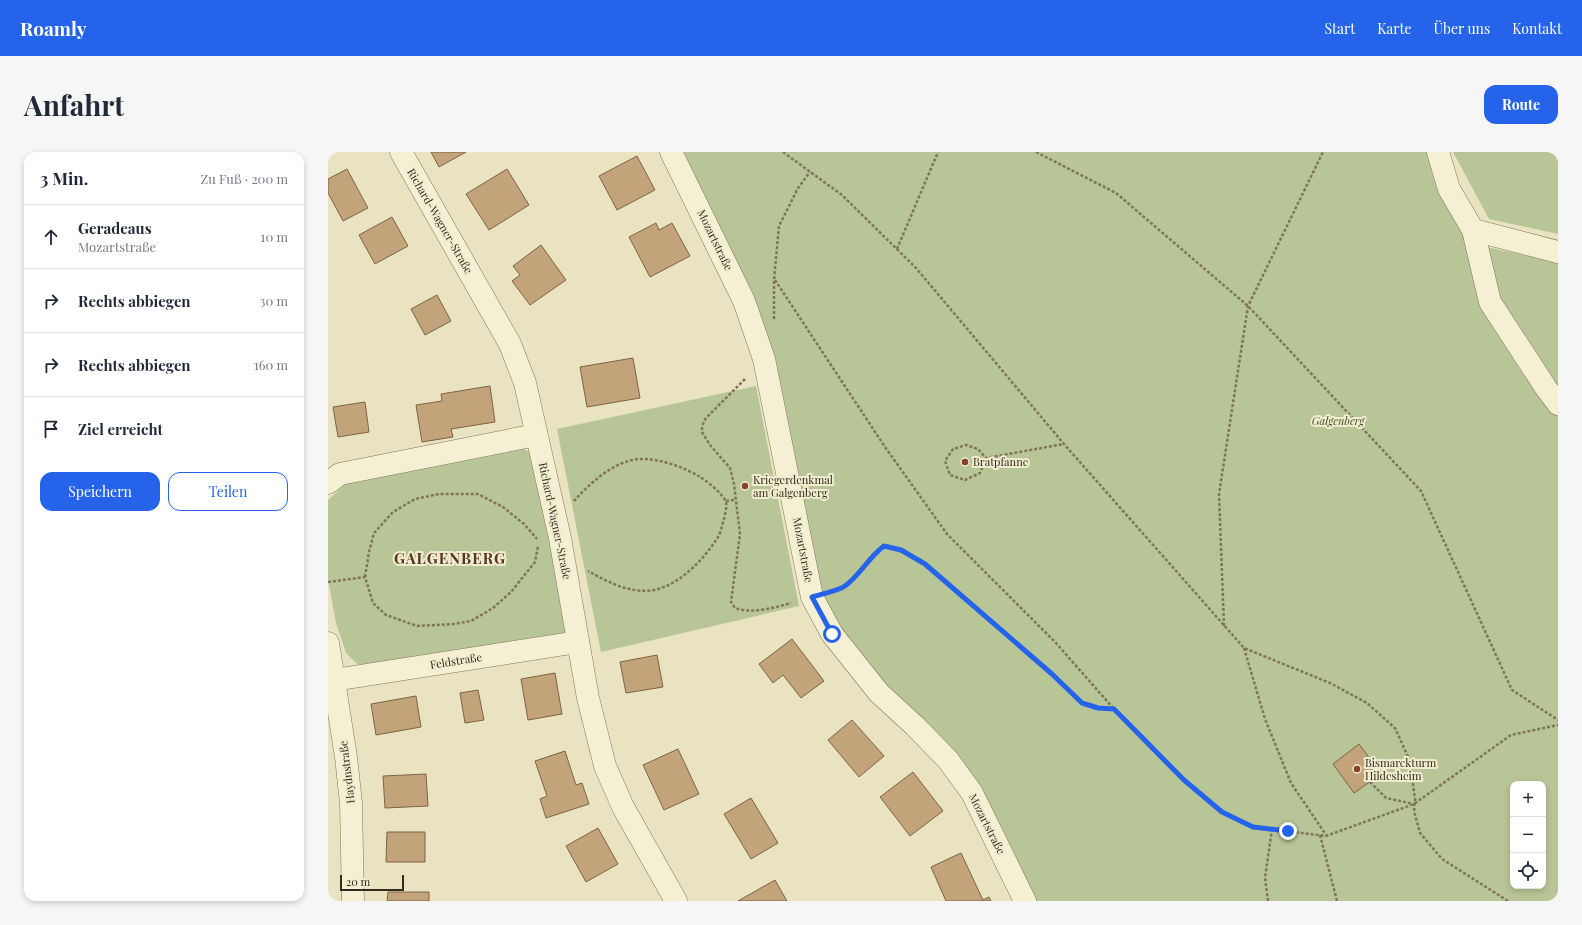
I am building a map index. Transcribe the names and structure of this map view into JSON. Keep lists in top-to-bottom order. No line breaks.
{"streets":{"street":["Richard-Wagner-Straße","Mozartstraße","Feldstraße","Haydnstraße"]},"crossings":[["Richard-Wagner-Straße","Feldstraße"],["Feldstraße","Haydnstraße"]],"districts":["GALGENBERG"],"parks":["Galgenberg"],"places":["Bratpfanne","Kriegerdenkmal am Galgenberg","Bismarckturm Hildesheim"],"scale_bar":"20 m","page":{"header":"Roamly","nav":["Start","Karte","Über uns","Kontakt"],"buttons":["Route",["Speichern","Teilen"]],"title":"Anfahrt","heading":["3 Min.","Zu Fuß · 200 m"],"list":[["Geradeaus","Mozartstraße","10 m"],["Rechts abbiegen","30 m"],["Rechts abbiegen","160 m"],"Ziel erreicht"],"map_buttons":["+","−"],"scale":"20 m"}}
